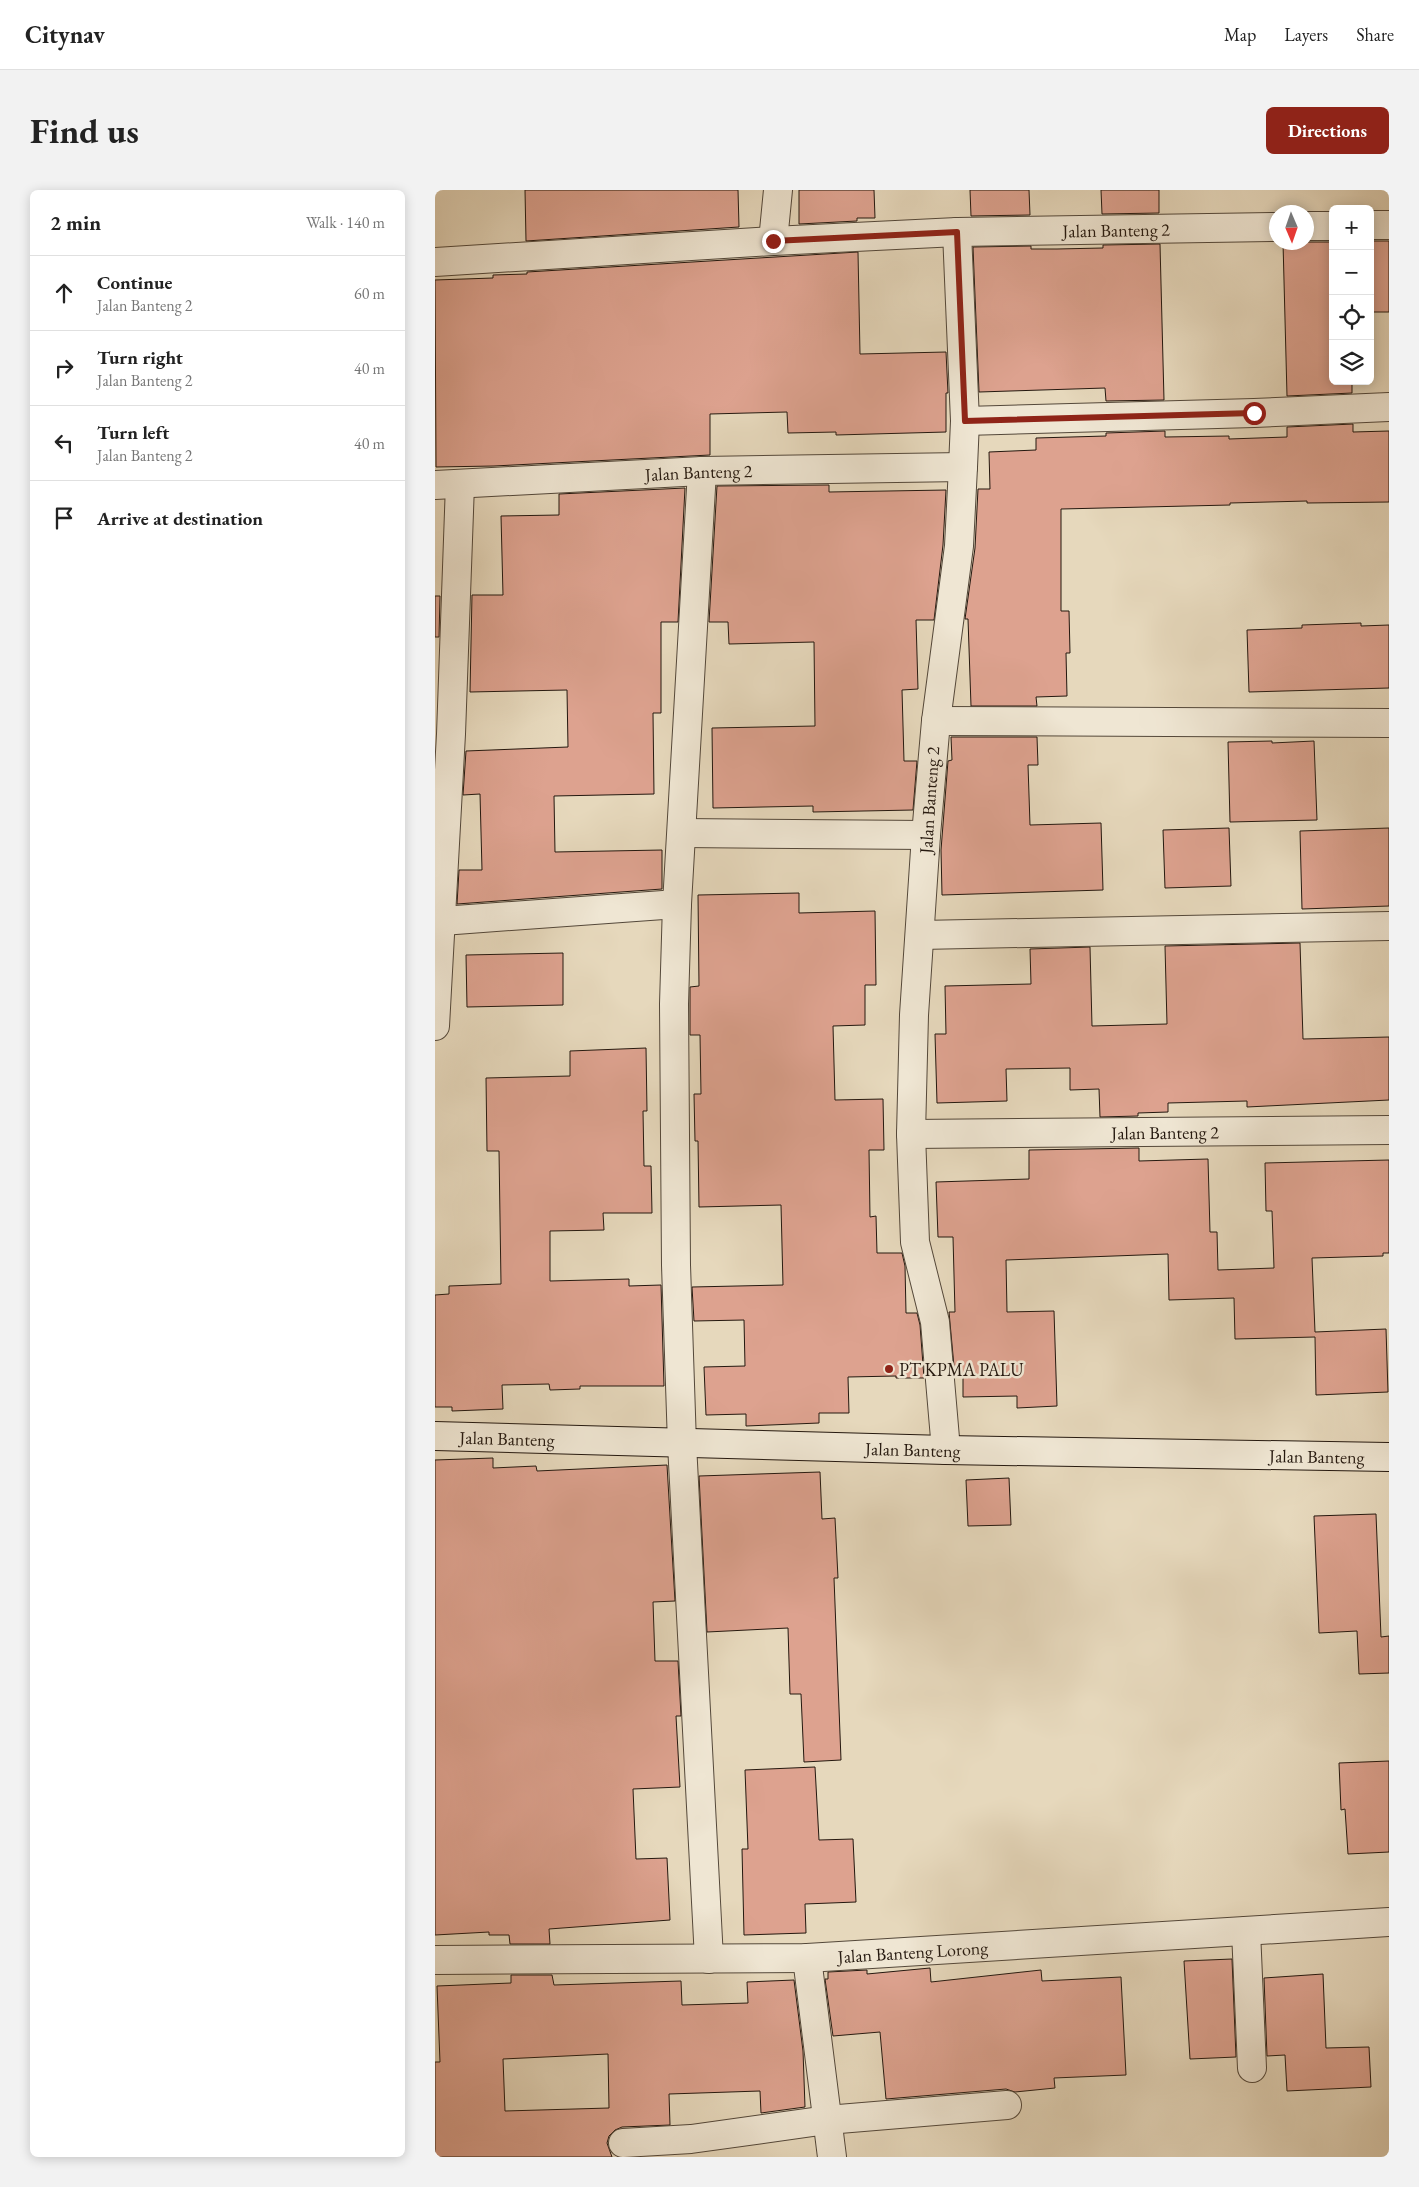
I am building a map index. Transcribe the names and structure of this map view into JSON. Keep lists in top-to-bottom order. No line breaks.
{"streets":{"street":["Jalan Banteng 2","Jalan Banteng","Jalan Banteng Lorong"]},"crossings":[["Jalan Banteng 2","Jalan Banteng"]],"places":["PT KPMA PALU"],"north":"bottom","page":{"header":"Citynav","nav":["Map","Layers","Share"],"buttons":"Directions","title":"Find us","heading":["2 min","Walk · 140 m"],"map_buttons":["+","−"],"list":[["Continue","Jalan Banteng 2","60 m"],["Turn right","Jalan Banteng 2","40 m"],["Turn left","Jalan Banteng 2","40 m"],"Arrive at destination"]}}
